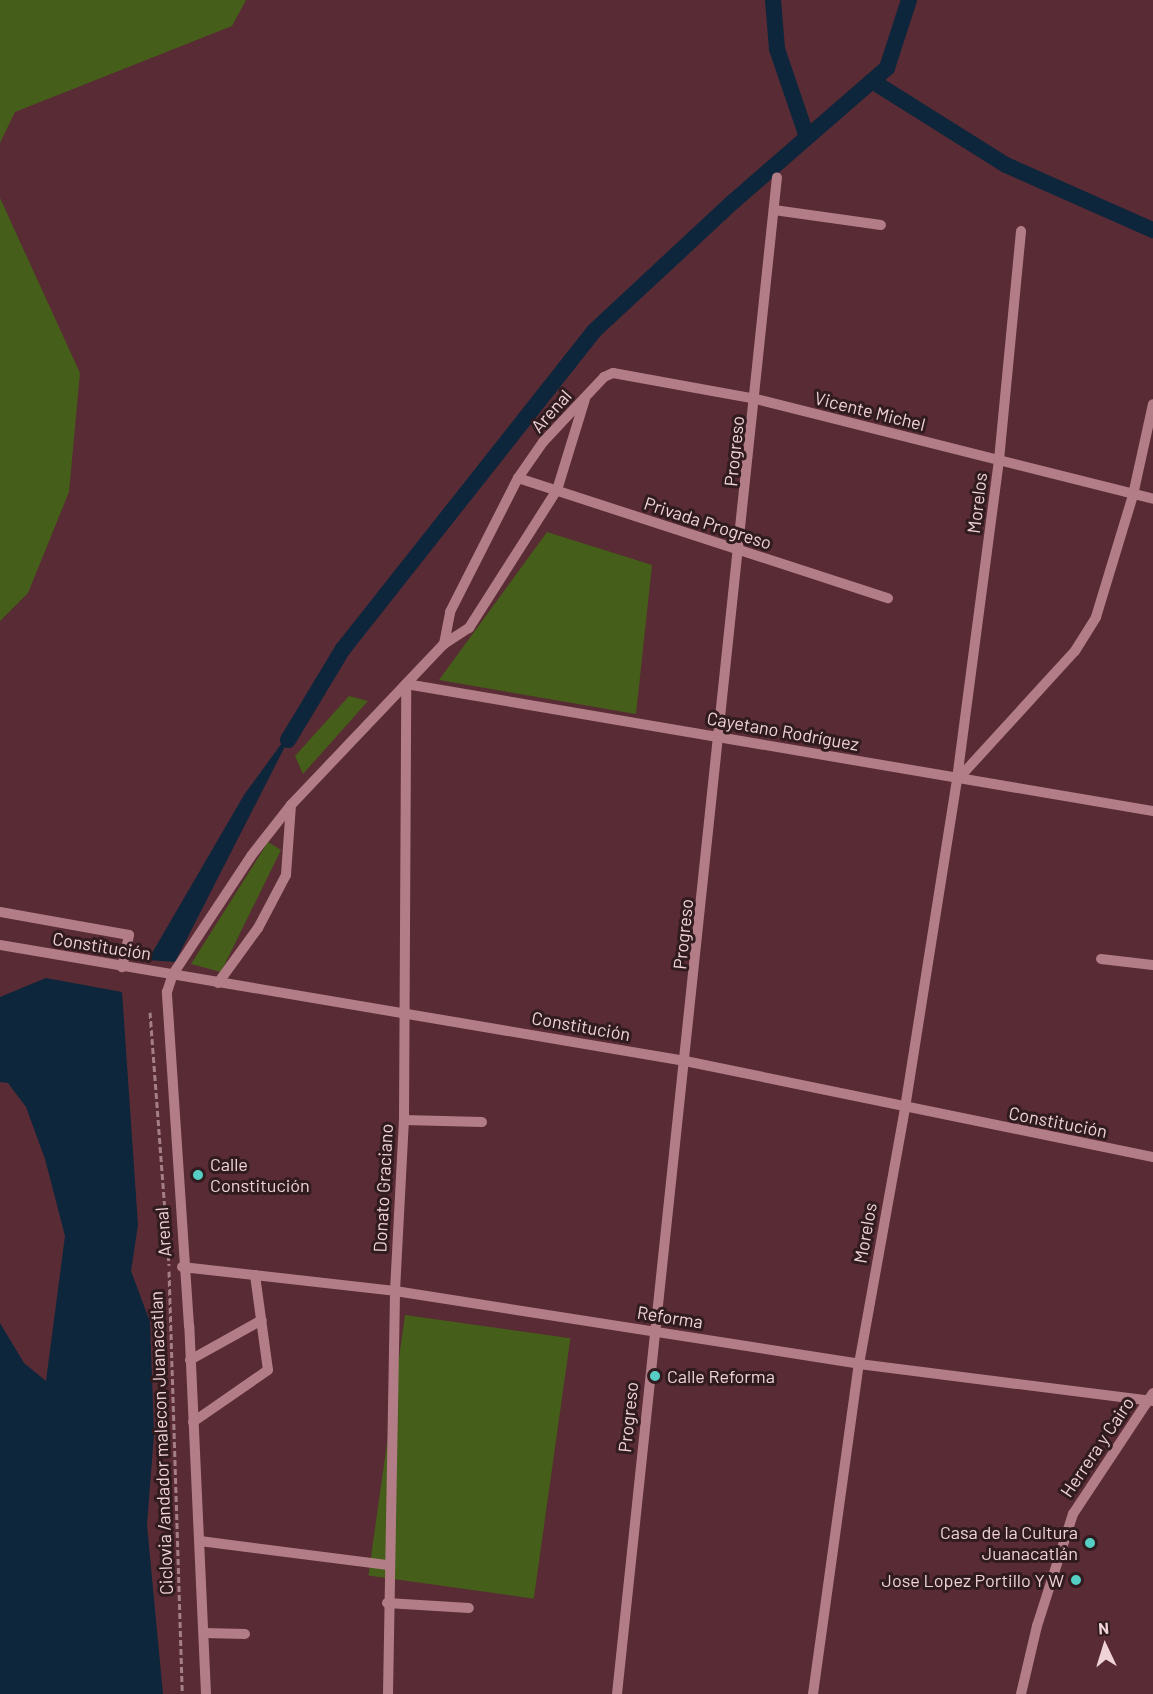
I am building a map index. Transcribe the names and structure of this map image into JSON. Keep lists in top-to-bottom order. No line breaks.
{"streets":{"street":["Arenal","Vicente Michel","Progreso","Morelos","Privada Progreso","Cayetano Rodríguez","Constitución","Donato Graciano","Reforma","Herrera y Cairo"],"path":["Ciclovia /andador malecon Juanacatlan"]},"crossings":[["Arenal","Vicente Michel"],["Arenal","Privada Progreso"],["Arenal","Cayetano Rodríguez"],["Arenal","Constitución"],["Arenal","Donato Graciano"],["Arenal","Reforma"],["Vicente Michel","Progreso"],["Vicente Michel","Morelos"],["Progreso","Privada Progreso"],["Progreso","Cayetano Rodríguez"],["Progreso","Constitución"],["Progreso","Reforma"],["Morelos","Cayetano Rodríguez"],["Morelos","Constitución"],["Morelos","Reforma"],["Cayetano Rodríguez","Donato Graciano"],["Constitución","Donato Graciano"],["Donato Graciano","Reforma"],["Reforma","Herrera y Cairo"]],"places":["Calle Constitución","Calle Reforma","Casa de la Cultura Juanacatlán","Jose Lopez Portillo Y W"],"north":"top"}
